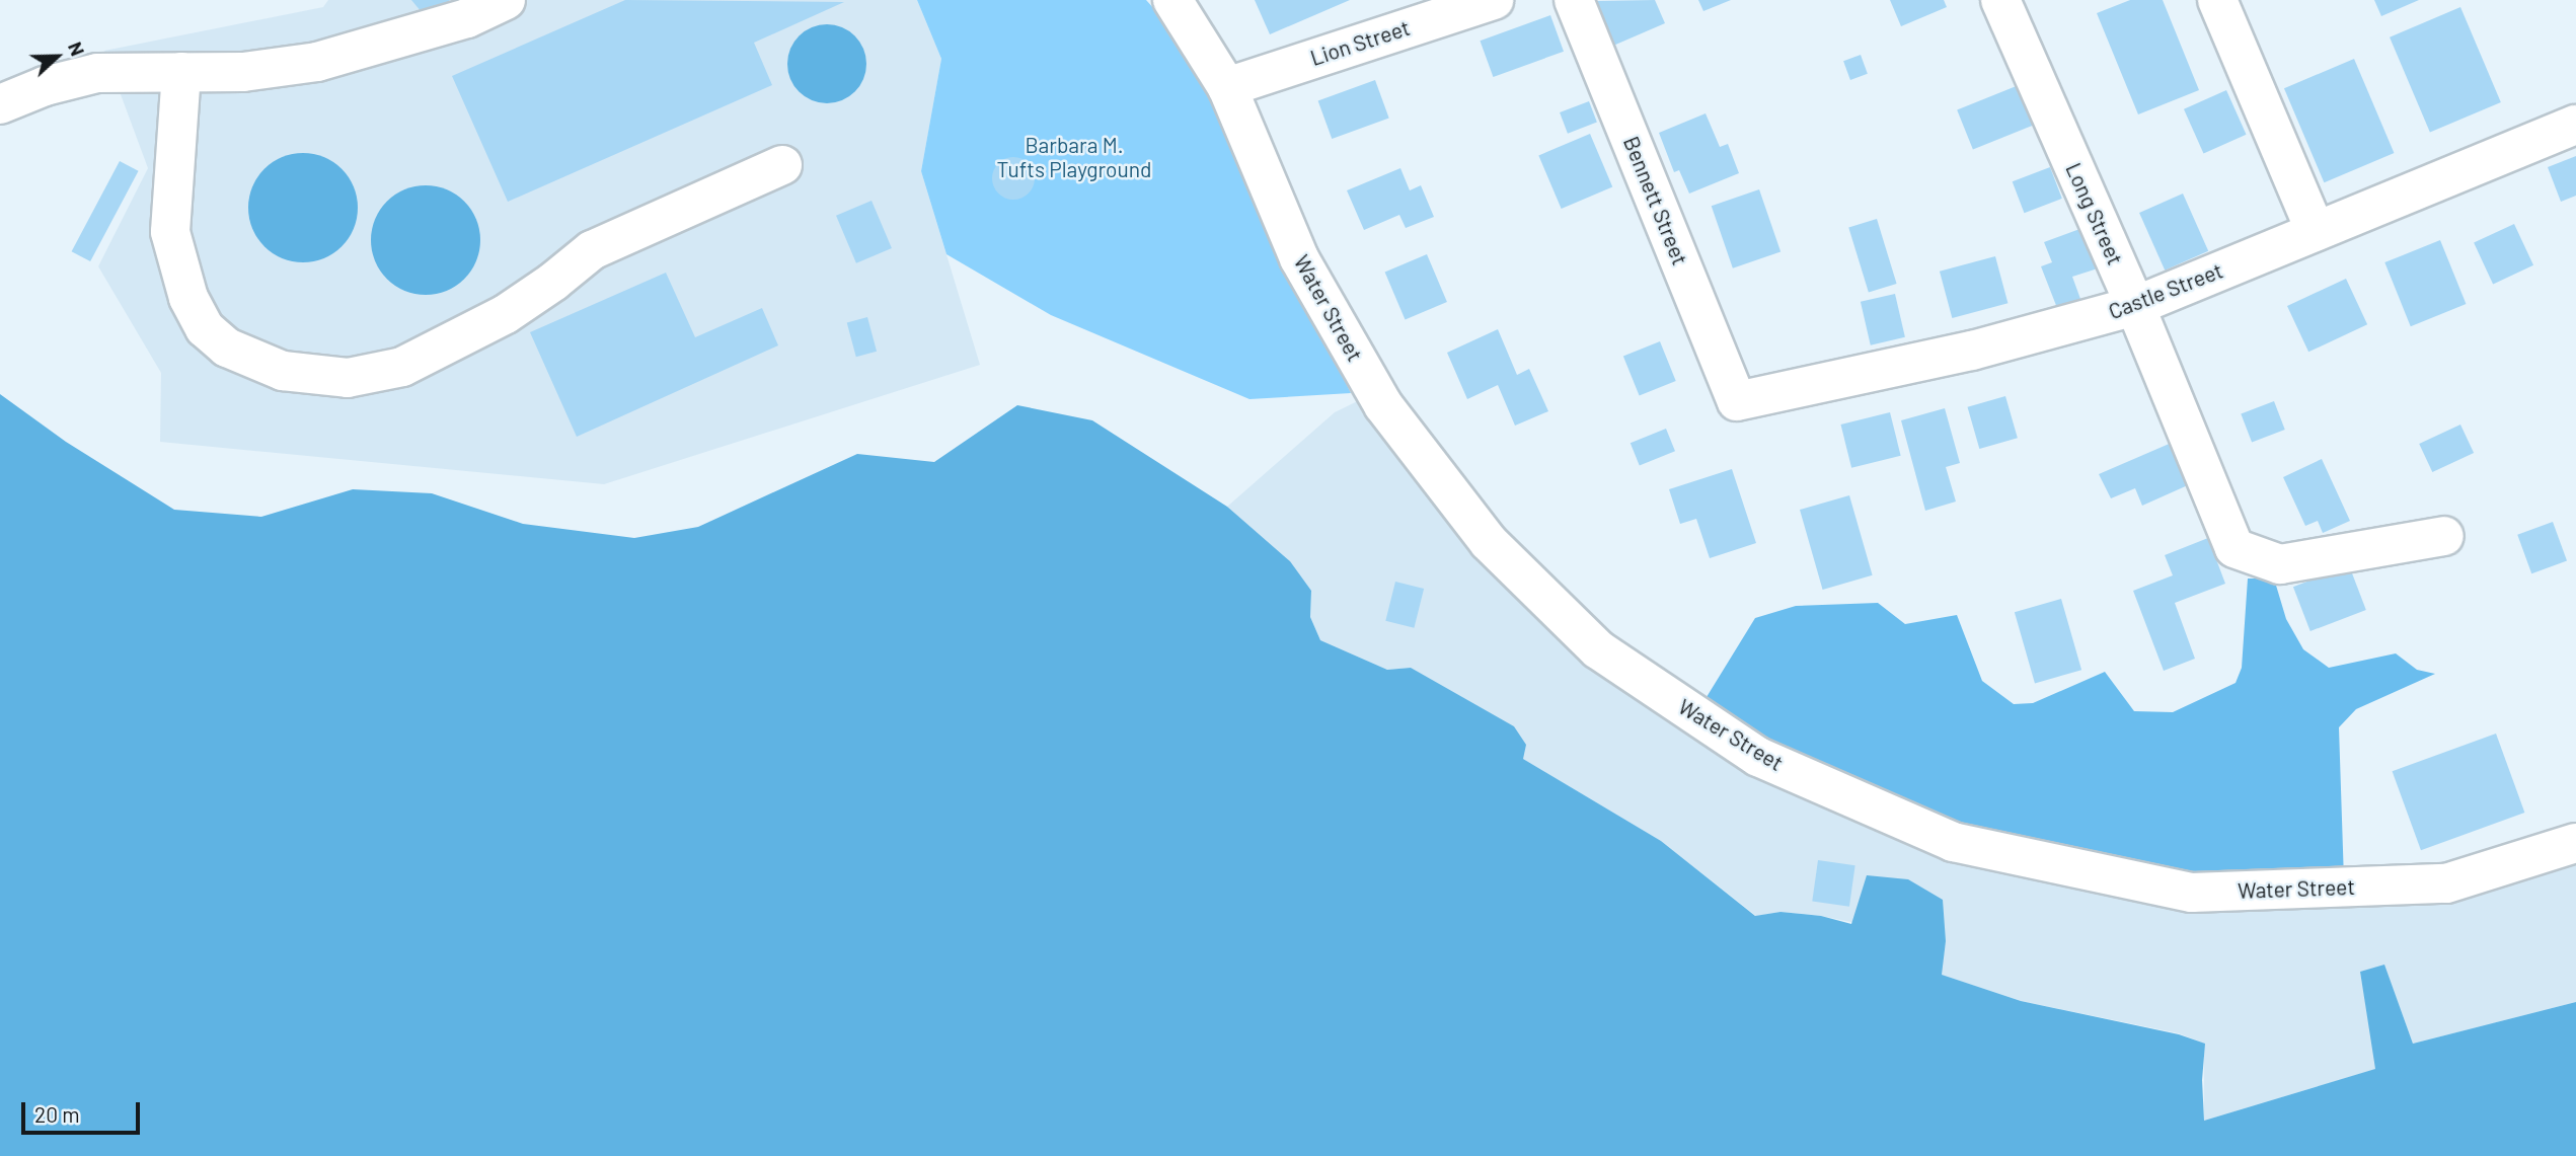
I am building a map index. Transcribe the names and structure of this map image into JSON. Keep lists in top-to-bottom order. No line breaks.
{"streets":{"street":["Lion Street","Bennett Street","Long Street","Castle Street","Water Street"]},"crossings":[["Lion Street","Water Street"],["Bennett Street","Castle Street"],["Long Street","Castle Street"]],"parks":["Barbara M. Tufts Playground"],"scale_bar":"20 m","north":"right"}
